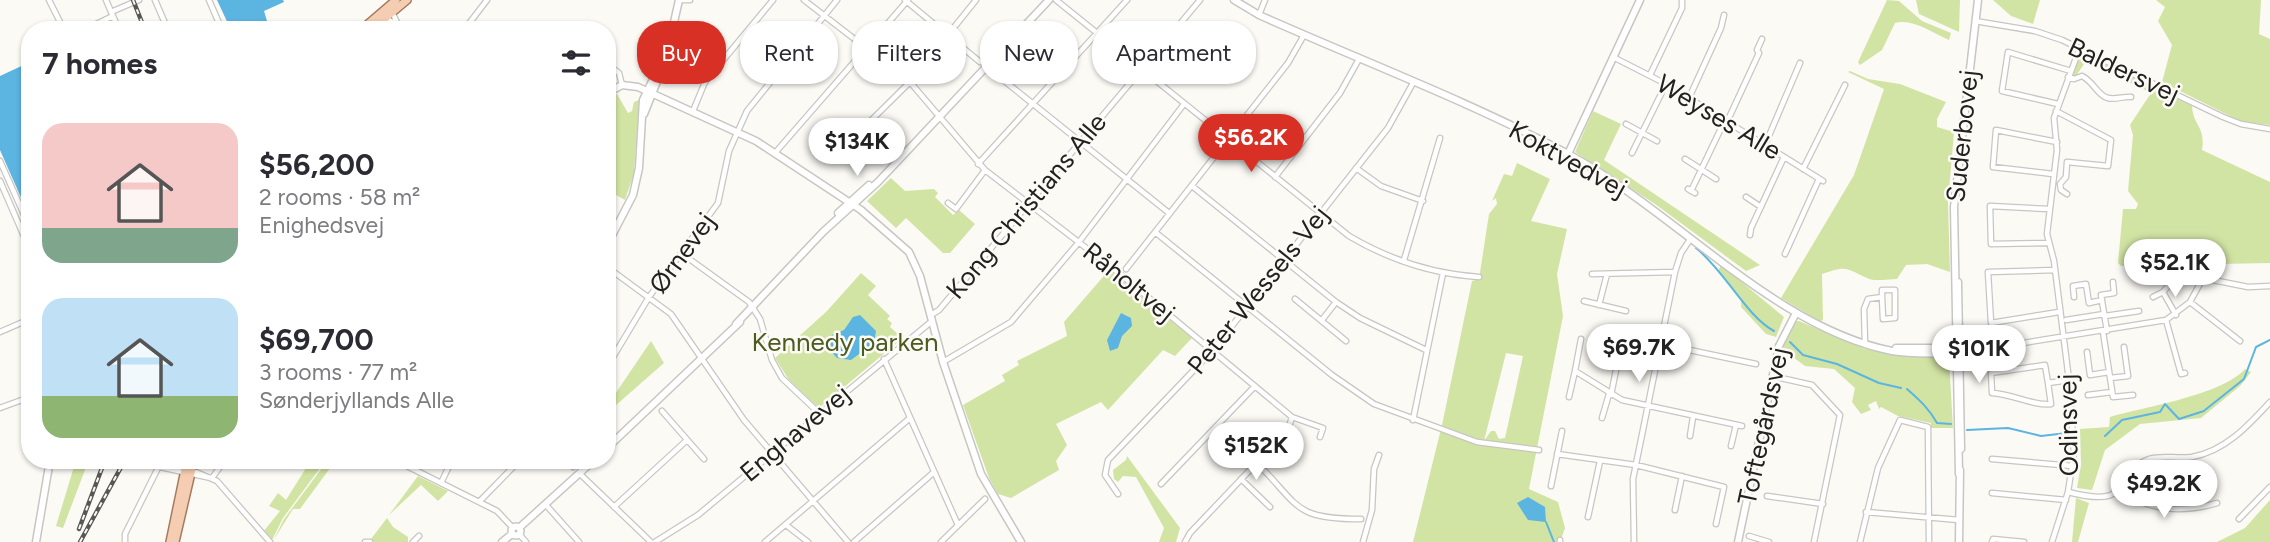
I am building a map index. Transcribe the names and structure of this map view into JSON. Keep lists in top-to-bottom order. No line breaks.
{"streets":{"street":["Baldersvej","Weyses Alle","Suderbovej","Koktvedvej","Kong Christians Alle","Ørnevej","Råholtvej","Peter Wessels Vej","Odinsvej","Toftegårdsvej","Enghavevej"]},"crossings":[["Baldersvej","Suderbovej"],["Baldersvej","Odinsvej"],["Suderbovej","Koktvedvej"],["Koktvedvej","Peter Wessels Vej"],["Koktvedvej","Toftegårdsvej"],["Kong Christians Alle","Råholtvej"],["Kong Christians Alle","Enghavevej"],["Ørnevej","Råholtvej"],["Råholtvej","Peter Wessels Vej"]],"parks":["Kennedy parken"],"page":{"chip":["Buy","Rent","Filters","New","Apartment"],"heading":"7 homes","list":[{"name":"$56,200","note":"2 rooms · 58 m² · Enighedsvej"},{"name":"$69,700","note":"3 rooms · 77 m² · Sønderjyllands Alle"}],"price":["$56.2K","$134K","$52.1K","$69.7K","$101K","$152K","$49.2K"]}}
